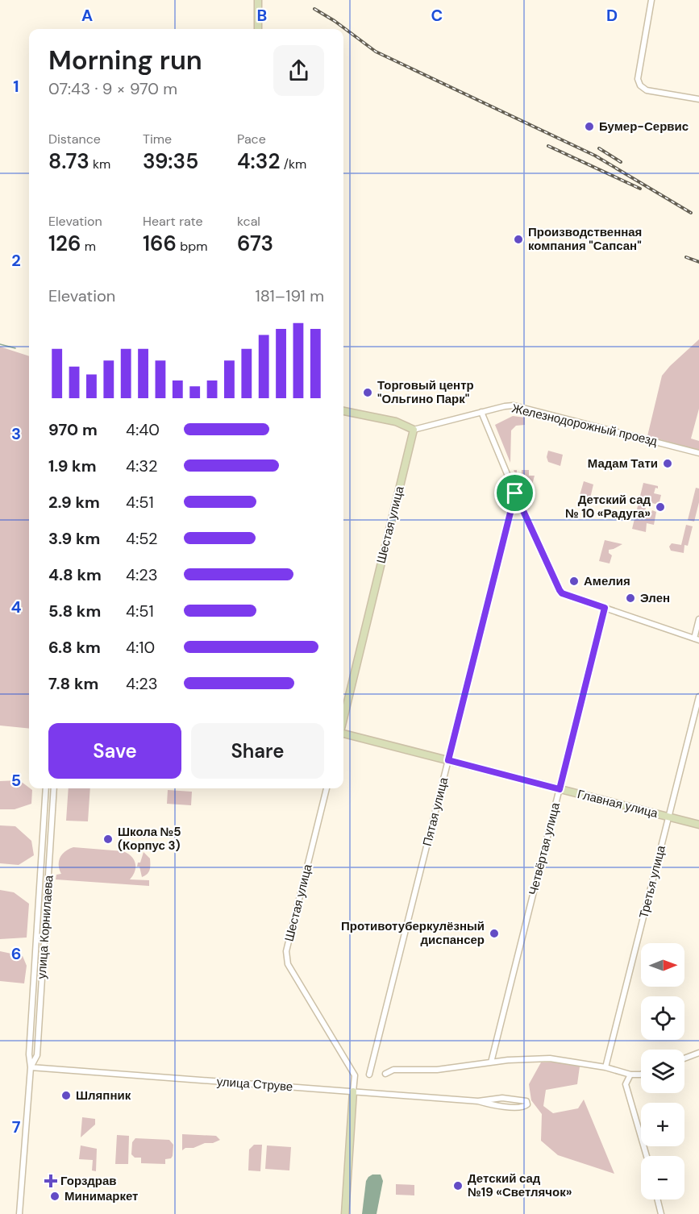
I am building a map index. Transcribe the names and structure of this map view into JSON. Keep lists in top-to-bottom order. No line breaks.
{"streets":{"street":["Железнодорожный проезд","Шестая улица","Главная улица","Пятая улица","Четвёртая улица","Третья улица","улица Корнилаева","улица Струве"]},"crossings":[["Железнодорожный проезд","Шестая улица"],["Шестая улица","улица Струве"],["Главная улица","Пятая улица"],["Главная улица","Четвёртая улица"],["Главная улица","Третья улица"],["улица Корнилаева","улица Струве"]],"places":{"other":["Бумер-Сервис","Производственная компания \"Сапсан\"","Торговый центр \"Ольгино Парк\"","Мадам Тати","Детский сад № 10 «Радуга»","Амелия","Элен","Школа №5 (Корпус 3)","Противотуберкулёзный диспансер","Шляпник","Детский сад №19 «Светлячок»","Минимаркет"],"health":["Горздрав"]},"north":"right","page":{"heading":["Morning run","07:43 · 9 × 970 m"],"stats":[["Distance","8.73 km"],["Time","39:35"],["Pace","4:32 /km"],["Elevation","126 m"],["Heart rate","166 bpm"],["kcal","673"]],"chart":["Elevation","181–191 m"],"list":[{"name":"970 m","note":"4:40"},{"name":"1.9 km","note":"4:32"},{"name":"2.9 km","note":"4:51"},{"name":"3.9 km","note":"4:52"},{"name":"4.8 km","note":"4:23"},{"name":"5.8 km","note":"4:51"},{"name":"6.8 km","note":"4:10"},{"name":"7.8 km","note":"4:23"}],"buttons":["Save","Share"],"map_buttons":["+","−"]},"grid":{"columns":["A","B","C","D"],"rows":["1","2","3","4","5","6","7"]}}
